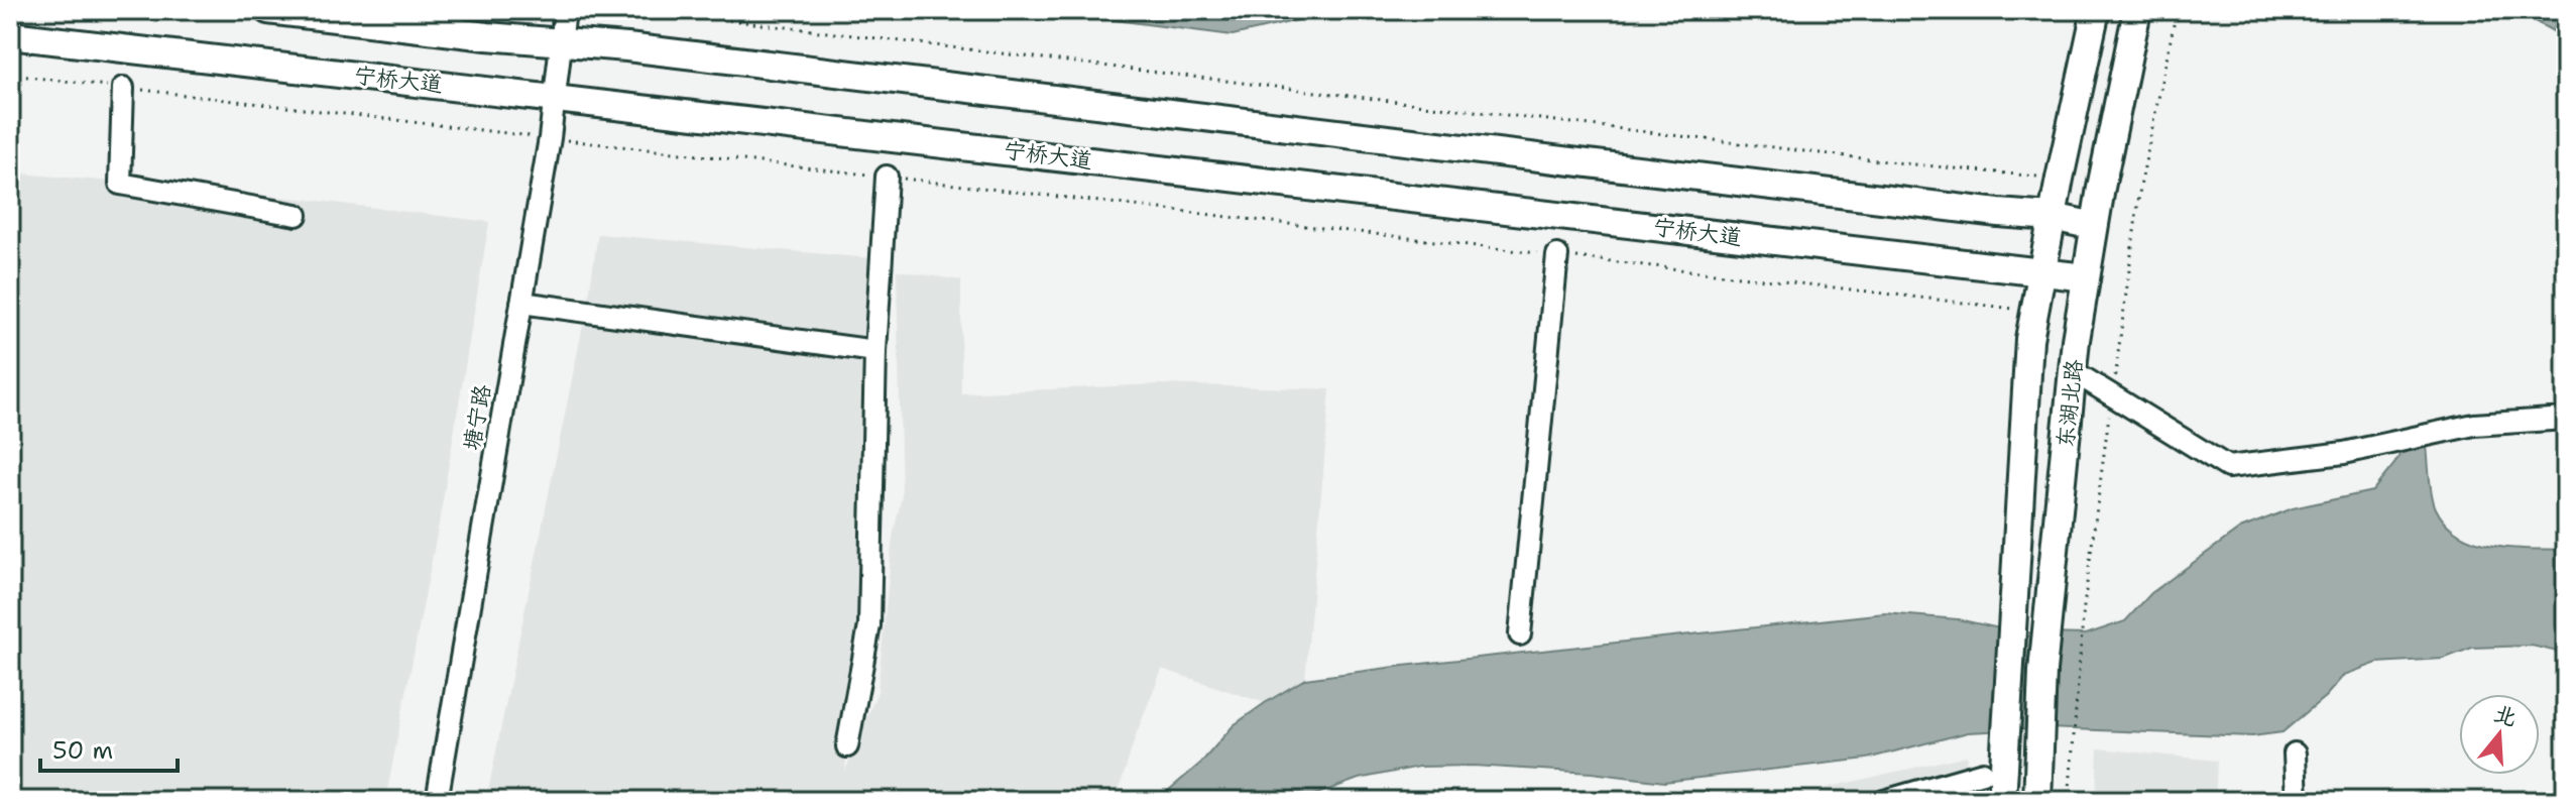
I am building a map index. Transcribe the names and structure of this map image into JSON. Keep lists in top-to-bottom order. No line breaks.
{"streets":{"main road":["宁桥大道","东湖北路"],"street":["塘宁路"]},"crossings":[["宁桥大道","东湖北路"],["宁桥大道","塘宁路"]],"scale_bar":"50 m","north":"top"}
